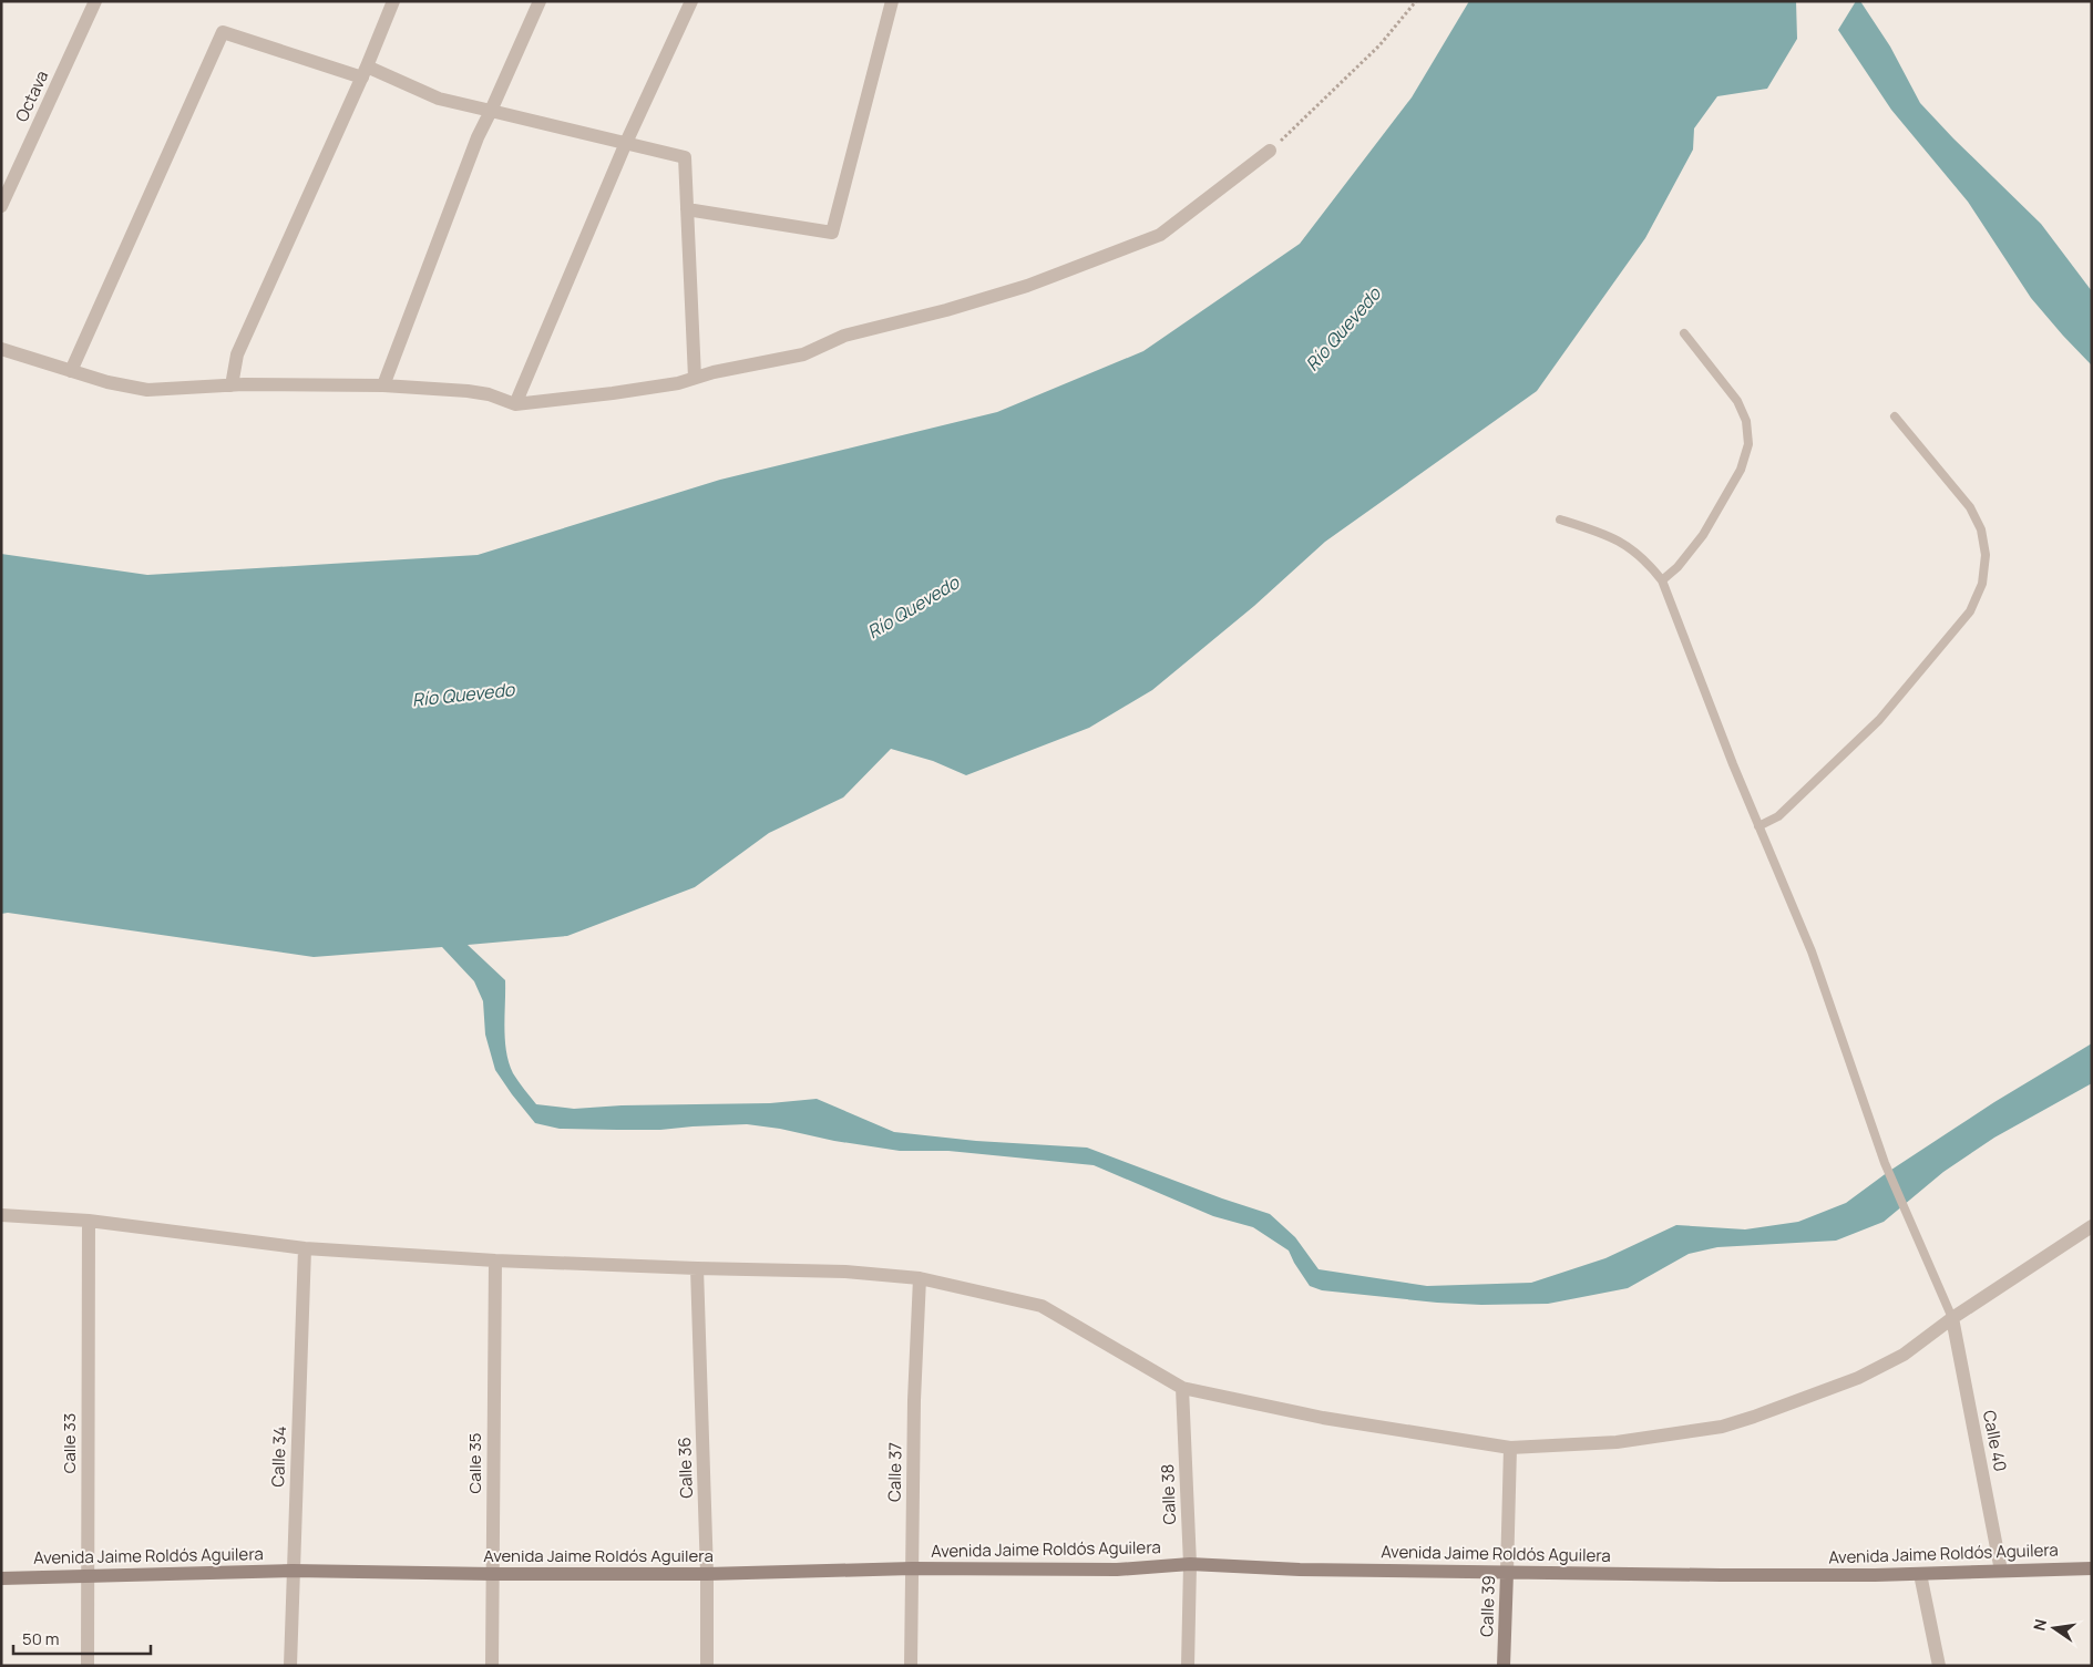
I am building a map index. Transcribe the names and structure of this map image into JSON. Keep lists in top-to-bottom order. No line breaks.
{"streets":{"main road":["Avenida Jaime Roldós Aguilera","Calle 39"],"street":["Octava","Calle 40","Calle 33","Calle 34","Calle 35","Calle 36","Calle 37","Calle 38"]},"crossings":[["Calle 40","Avenida Jaime Roldós Aguilera"],["Calle 33","Avenida Jaime Roldós Aguilera"],["Calle 34","Avenida Jaime Roldós Aguilera"],["Calle 35","Avenida Jaime Roldós Aguilera"],["Calle 36","Avenida Jaime Roldós Aguilera"],["Calle 37","Avenida Jaime Roldós Aguilera"],["Calle 38","Avenida Jaime Roldós Aguilera"],["Avenida Jaime Roldós Aguilera","Calle 39"]],"water":["Río Quevedo"],"scale_bar":"50 m","north":"left"}
